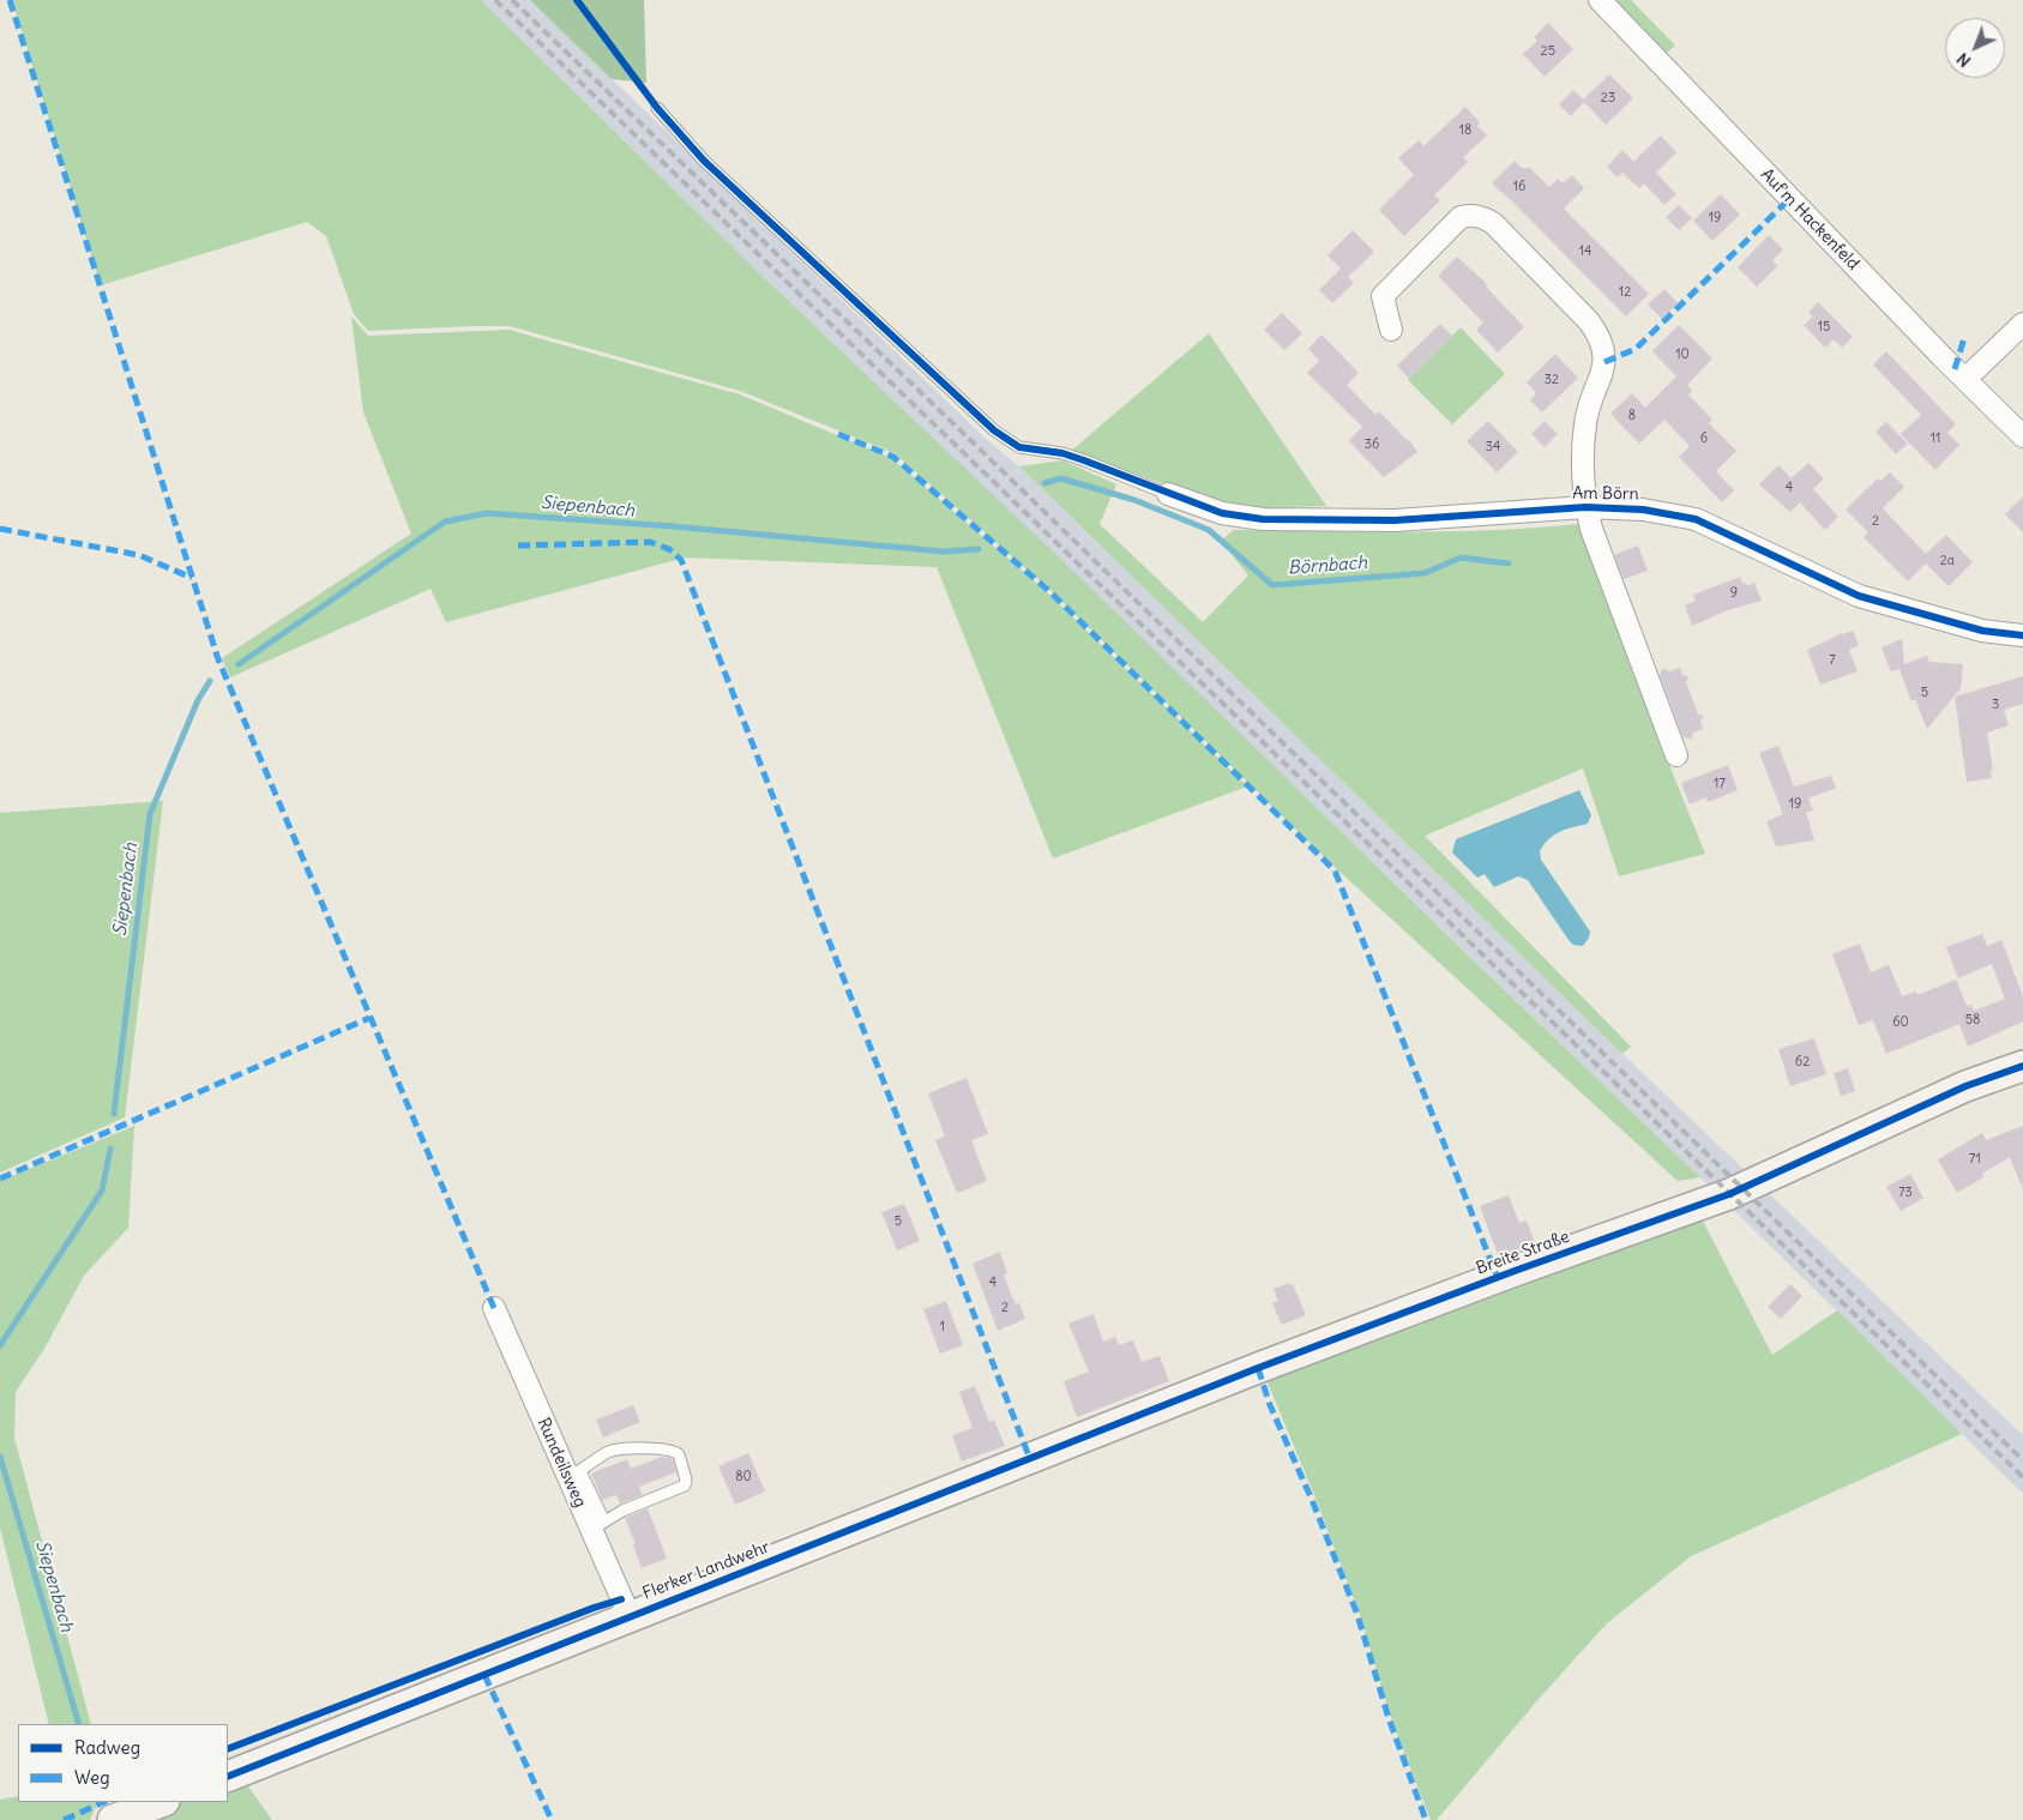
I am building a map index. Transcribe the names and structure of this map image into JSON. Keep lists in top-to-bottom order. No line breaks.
{"streets":{"street":["Auf'm Hackenfeld","Am Börn","Breite Straße","Rundeilsweg","Flerker Landwehr"]},"crossings":[["Breite Straße","Flerker Landwehr"],["Rundeilsweg","Flerker Landwehr"]],"water":["Siepenbach","Börnbach"],"house_numbers":["25","23","18","16","19","14","12","15","10","32","8","6","11","36","34","4","2","2a","9","7","5","3","17","19","58","60","62","71","73","5","4","2","1","80"],"legend":["Radweg","Weg"],"north":"bottom left"}
